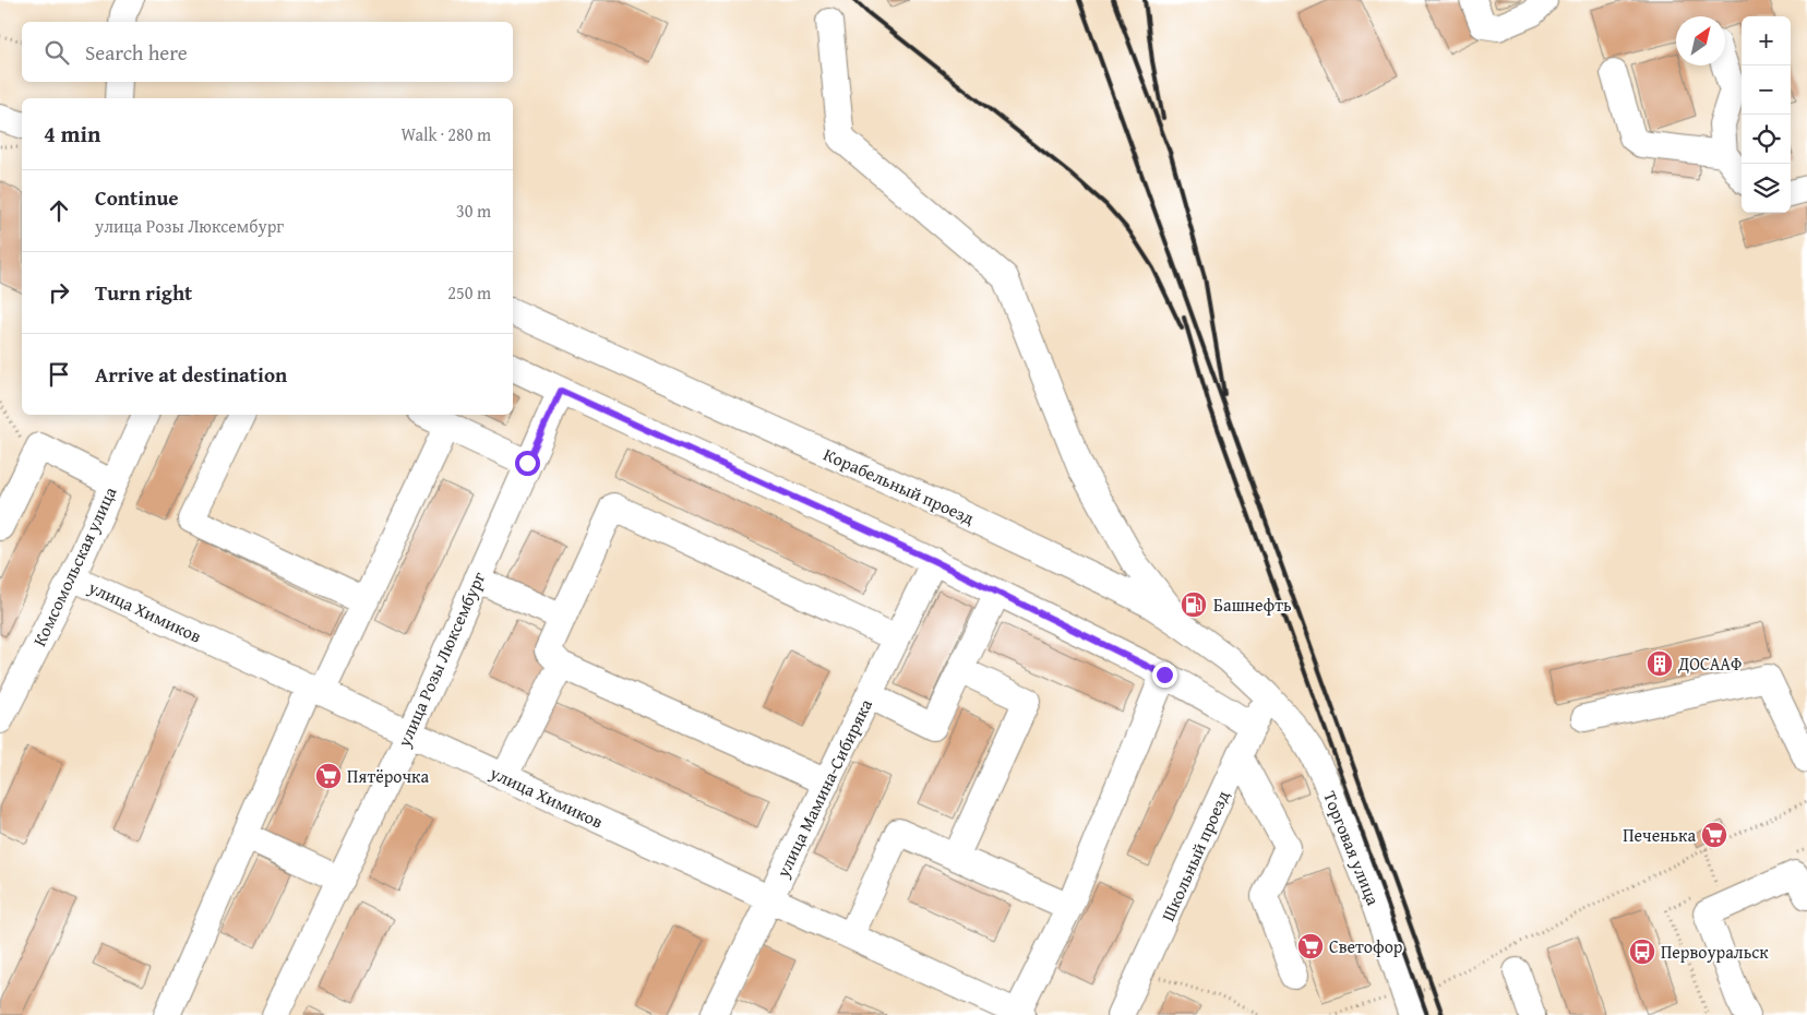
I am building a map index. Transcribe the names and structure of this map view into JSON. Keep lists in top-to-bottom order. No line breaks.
{"streets":{"street":["Корабельный проезд","Комсомольская улица","улица Химиков","улица Розы Люксембург","улица Мамина-Сибиряка","Торговая улица","Школьный проезд"]},"crossings":[["Корабельный проезд","Торговая улица"],["Корабельный проезд","Школьный проезд"],["Комсомольская улица","улица Химиков"],["улица Химиков","улица Розы Люксембург"],["улица Химиков","улица Мамина-Сибиряка"],["Торговая улица","Школьный проезд"]],"places":{"fuel station":["Башнефть"],"building":["ДОСААФ"],"supermarket":["Пятёрочка","Печенька","Светофор"],"bus stop":["Первоуральск"]},"north":"top right","page":{"map_buttons":["+","−"],"search":"Search here","heading":["4 min","Walk · 280 m"],"list":[["Continue","улица Розы Люксембург","30 m"],["Turn right","250 m"],"Arrive at destination"]}}
